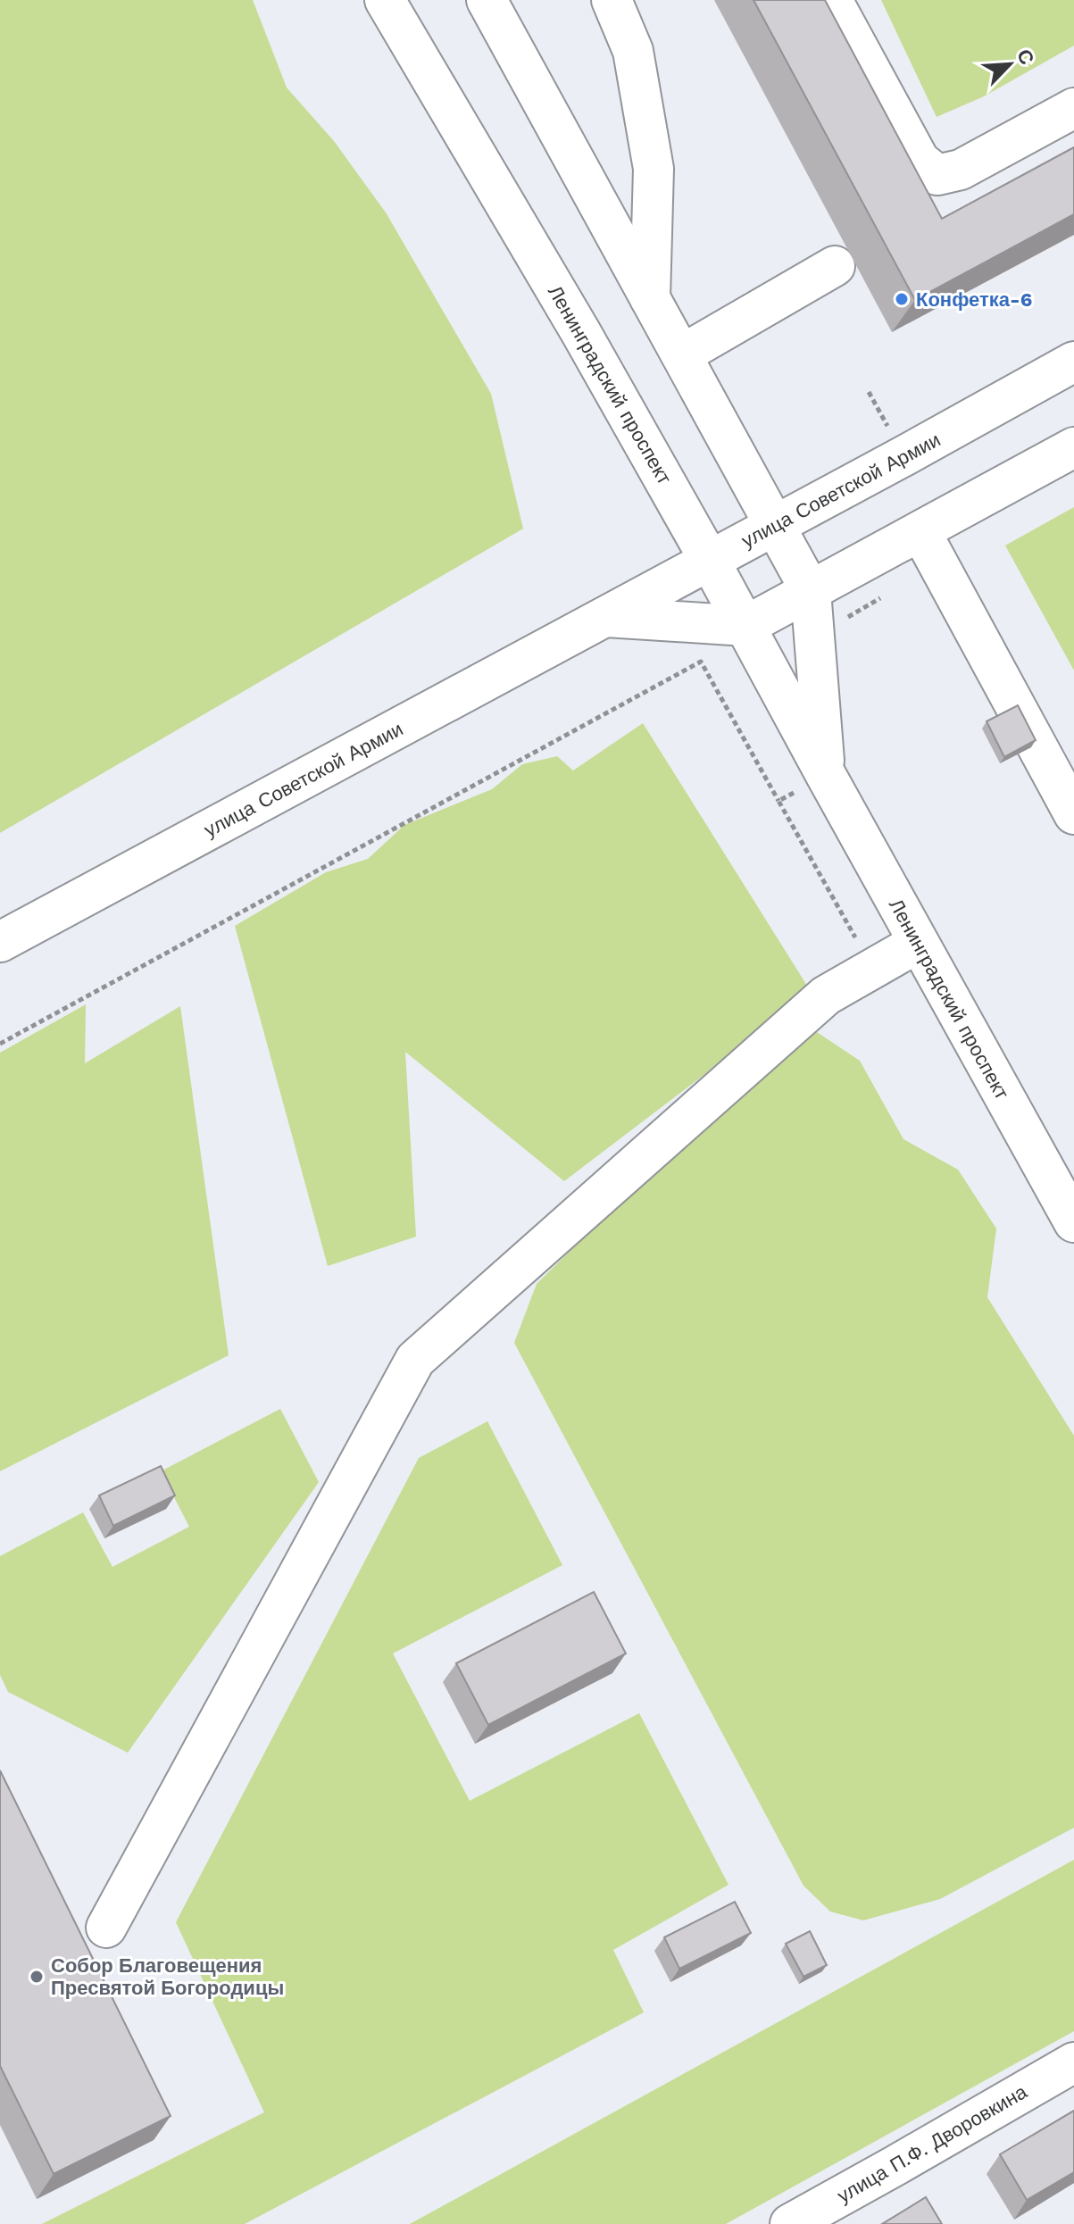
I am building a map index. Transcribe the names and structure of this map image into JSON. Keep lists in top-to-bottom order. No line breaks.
{"streets":{"street":["Ленинградский проспект","улица Советской Армии","улица П.Ф. Дворовкина"]},"crossings":[["Ленинградский проспект","улица Советской Армии"]],"places":["Конфетка-6","Собор Благовещения Пресвятой Богородицы"],"north":"top right"}
